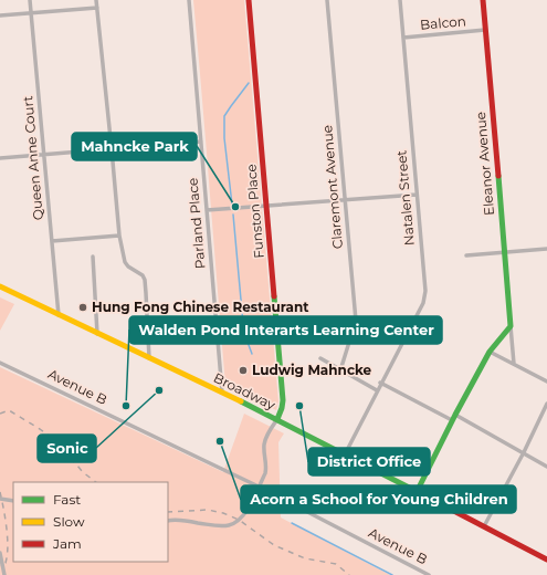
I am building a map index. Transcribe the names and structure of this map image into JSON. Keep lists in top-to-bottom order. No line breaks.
{"streets":{"street":["Balcon","Queen Anne Court","Eleanor Avenue","Claremont Avenue","Natalen Street","Funston Place","Parland Place","Avenue B","Broadway"]},"crossings":[["Balcon","Eleanor Avenue"],["Balcon","Natalen Street"],["Queen Anne Court","Broadway"],["Funston Place","Broadway"],["Parland Place","Broadway"]],"places":["Mahncke Park","Hung Fong Chinese Restaurant","Ludwig Mahncke","Sonic","Walden Pond Interarts Learning Center","District Office","Acorn a School for Young Children"],"legend":["Fast","Slow","Jam"]}
